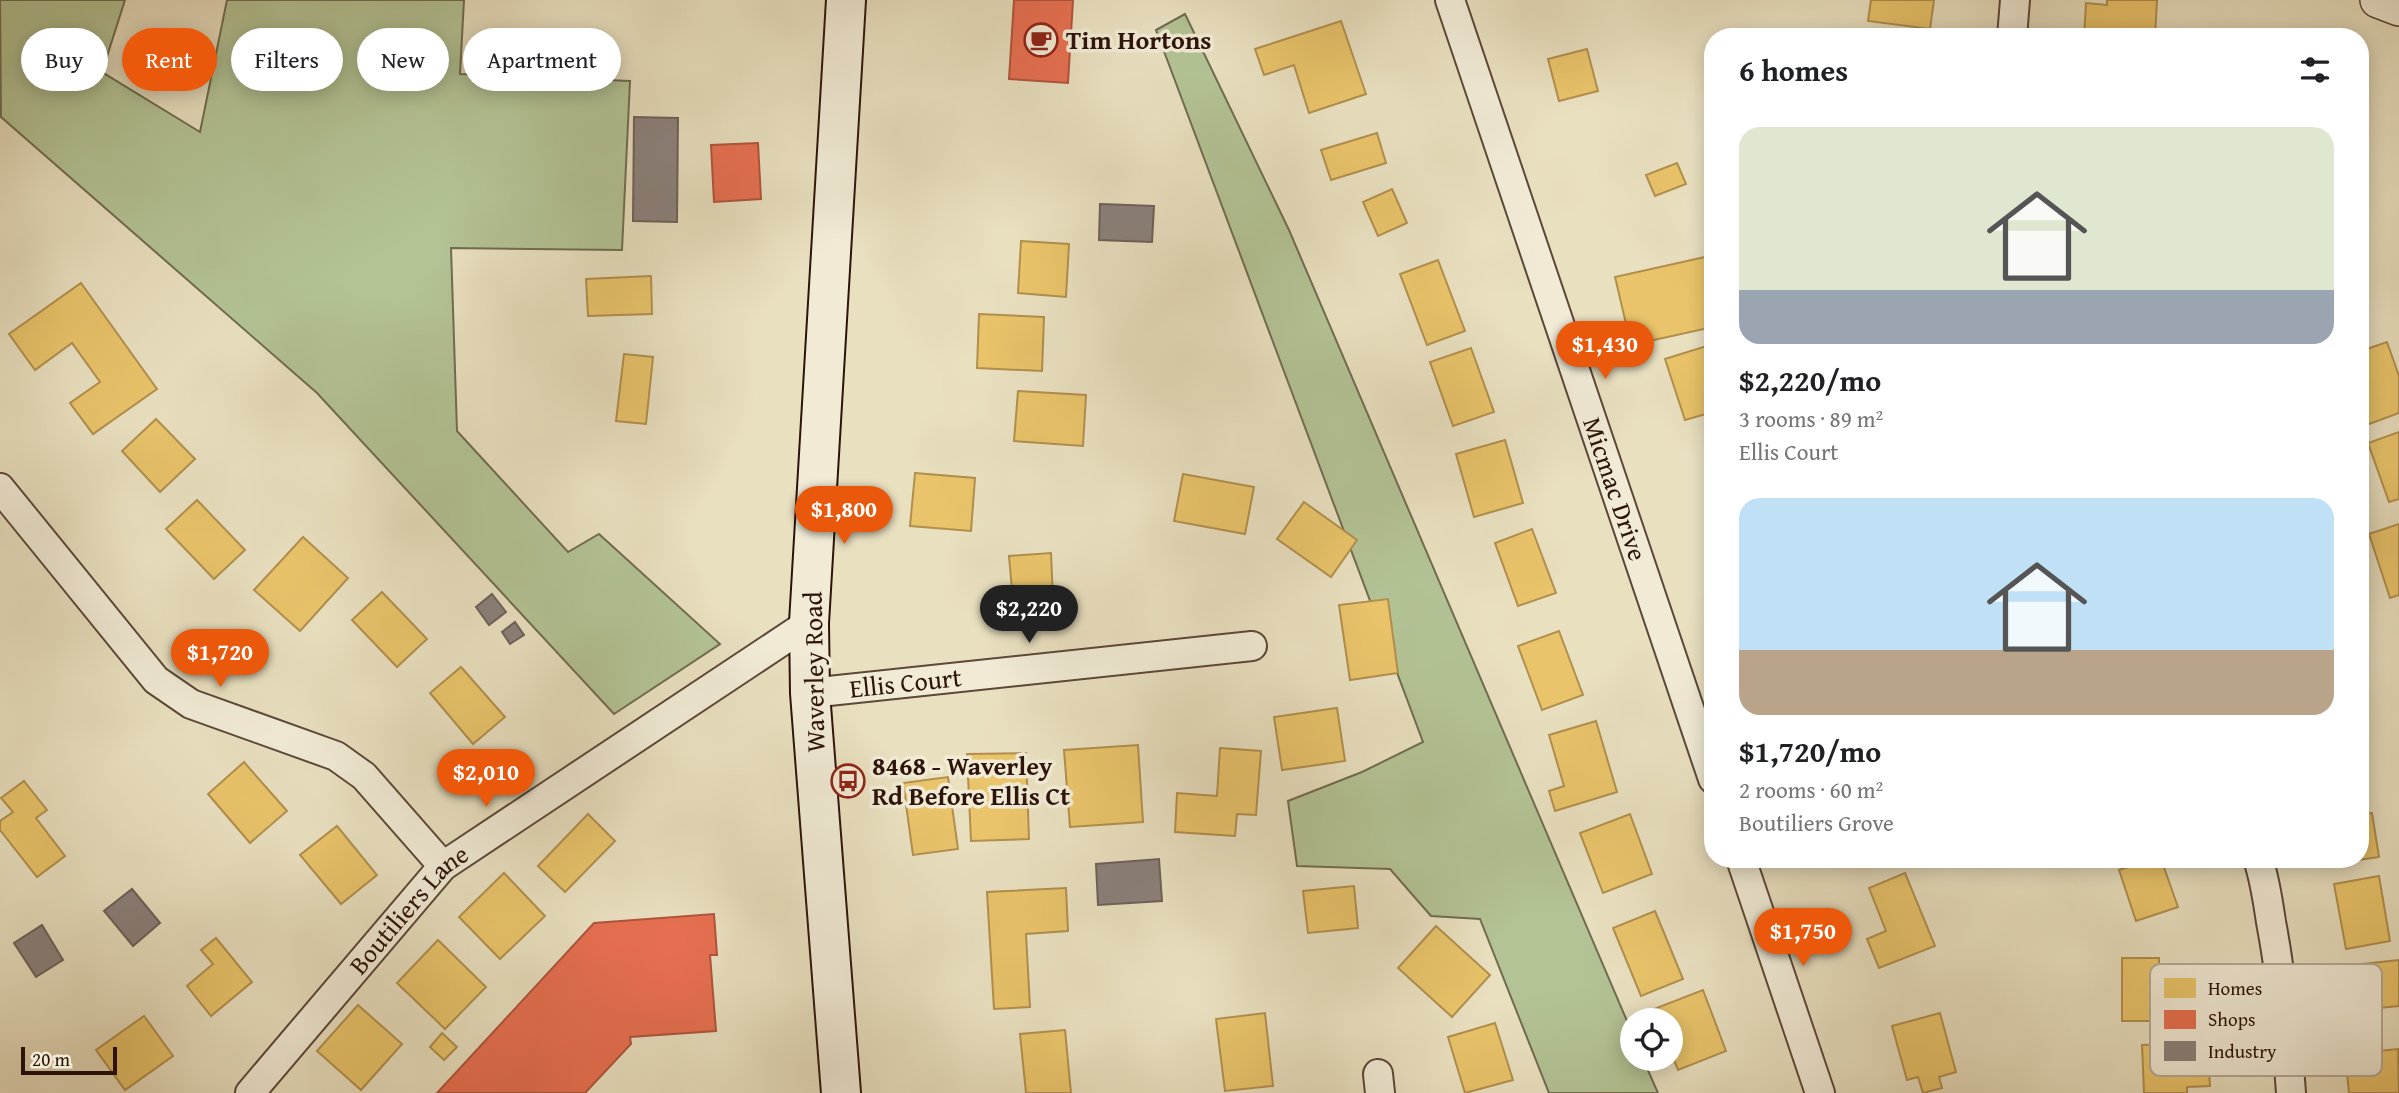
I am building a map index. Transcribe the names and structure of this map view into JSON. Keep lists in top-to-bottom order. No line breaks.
{"streets":{"main road":["Waverley Road"],"street":["Micmac Drive","Ellis Court","Boutiliers Lane"]},"crossings":[["Waverley Road","Ellis Court"],["Waverley Road","Boutiliers Lane"]],"places":{"cafe":["Tim Hortons"],"bus stop":["8468 - Waverley Rd Before Ellis Ct"]},"legend":["Homes","Shops","Industry"],"scale_bar":"20 m","page":{"chip":["Buy","Rent","Filters","New","Apartment"],"heading":"6 homes","list":[{"name":"$2,220/mo","note":"3 rooms · 89 m² · Ellis Court"},{"name":"$1,720/mo","note":"2 rooms · 60 m² · Boutiliers Grove"}],"price":["$1,430","$1,800","$2,220","$1,720","$2,010","$1,750"],"scale":"20 m"}}
